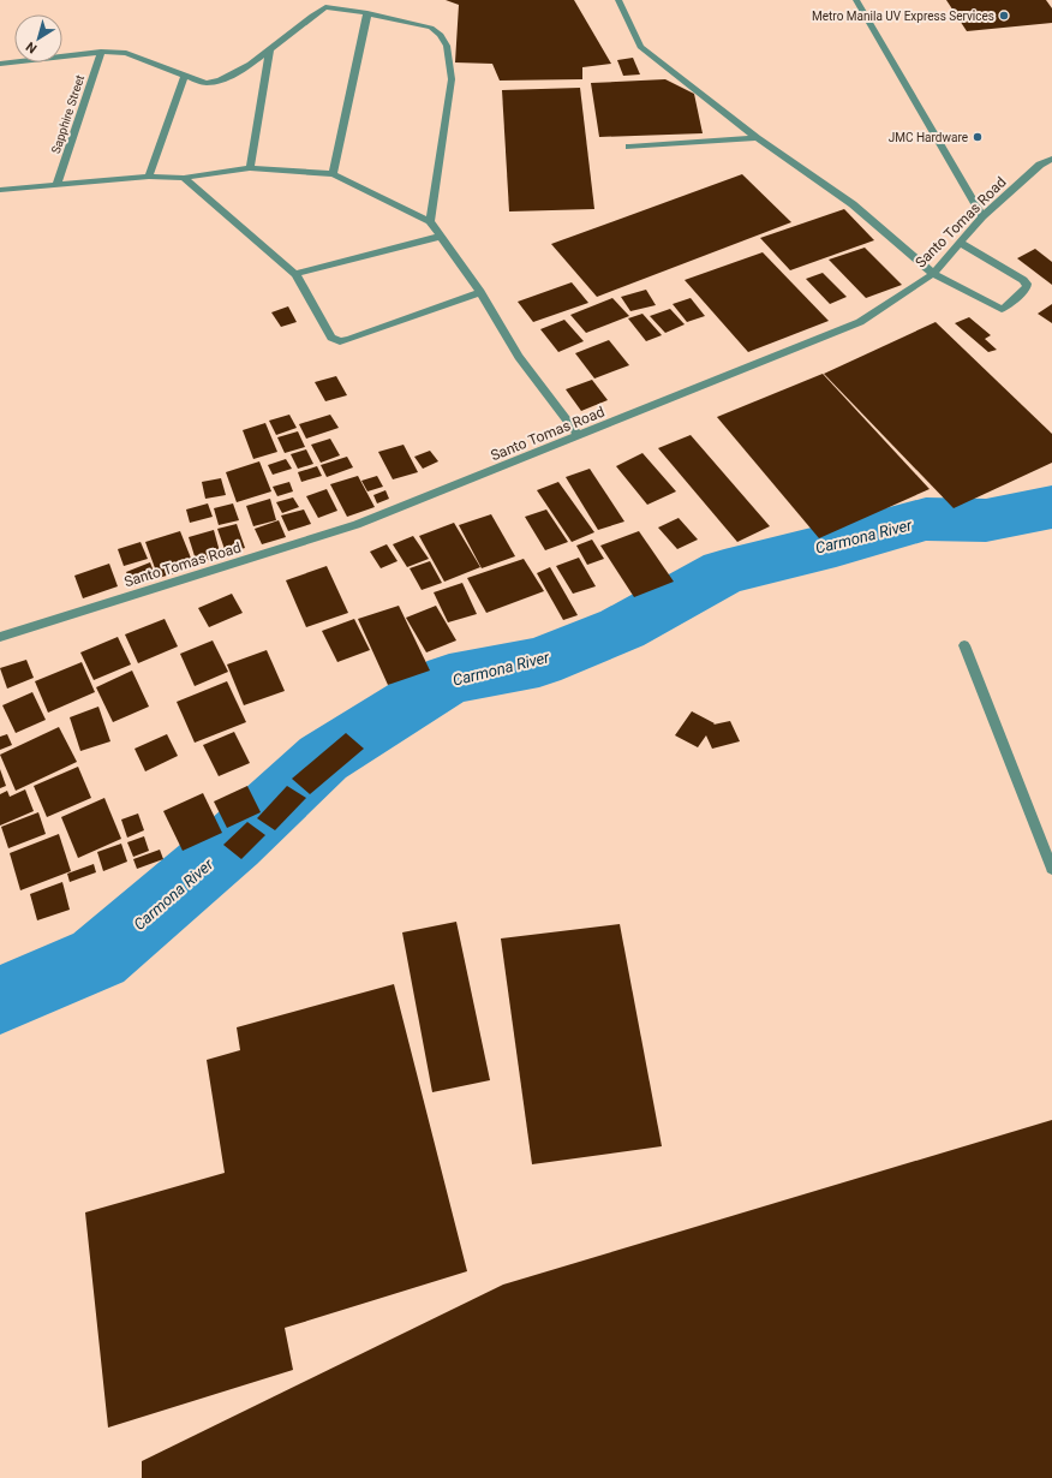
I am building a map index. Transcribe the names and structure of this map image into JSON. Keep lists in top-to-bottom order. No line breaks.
{"streets":{"street":["Sapphire Street","Santo Tomas Road"]},"water":["Carmona River"],"places":["Metro Manila UV Express Services","JMC Hardware"],"north":"bottom left"}
